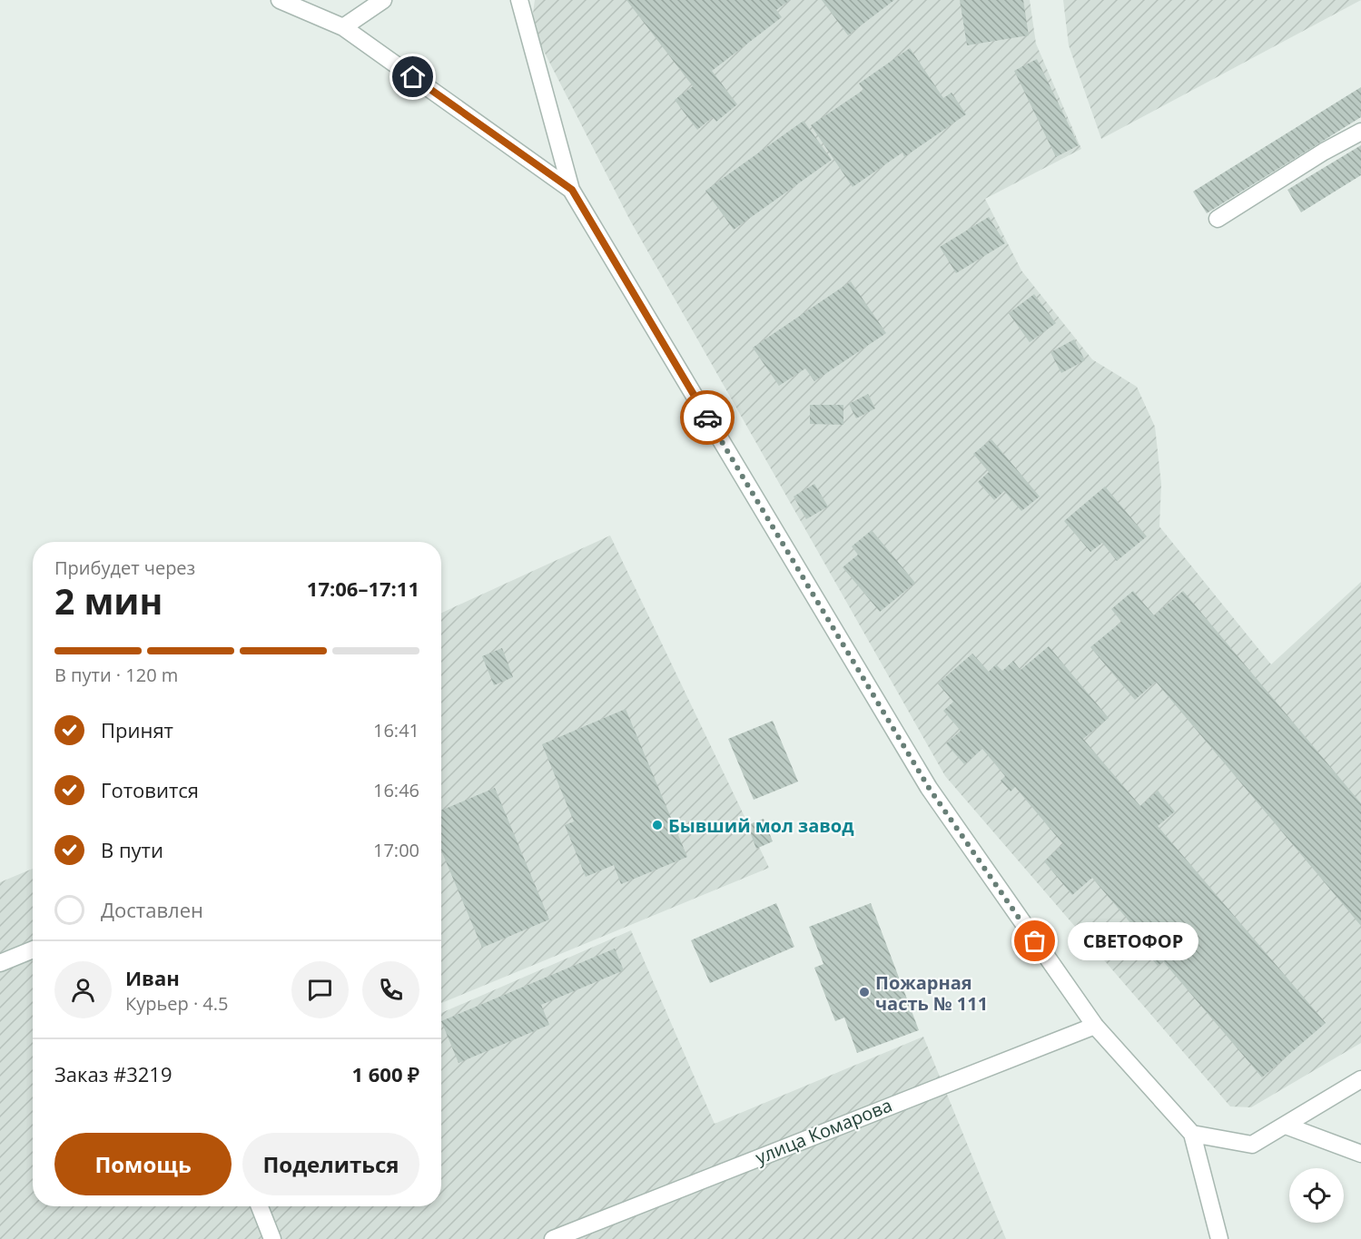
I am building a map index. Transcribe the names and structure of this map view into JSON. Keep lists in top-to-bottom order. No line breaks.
{"streets":{"street":["улица Комарова"]},"places":["Бывший мол завод","СВЕТОФОР","Пожарная часть № 111"],"page":{"heading":["2 мин","Прибудет через","17:06–17:11"],"panel":["Иван","Курьер · 4.5","Заказ #3219","1 600 ₽"],"bar":"В пути · 120 m","list":[["Принят","16:41"],["Готовится","16:46"],["В пути","17:00"],"Доставлен"],"bubble":"СВЕТОФОР","buttons":["Помощь","Поделиться"]}}
